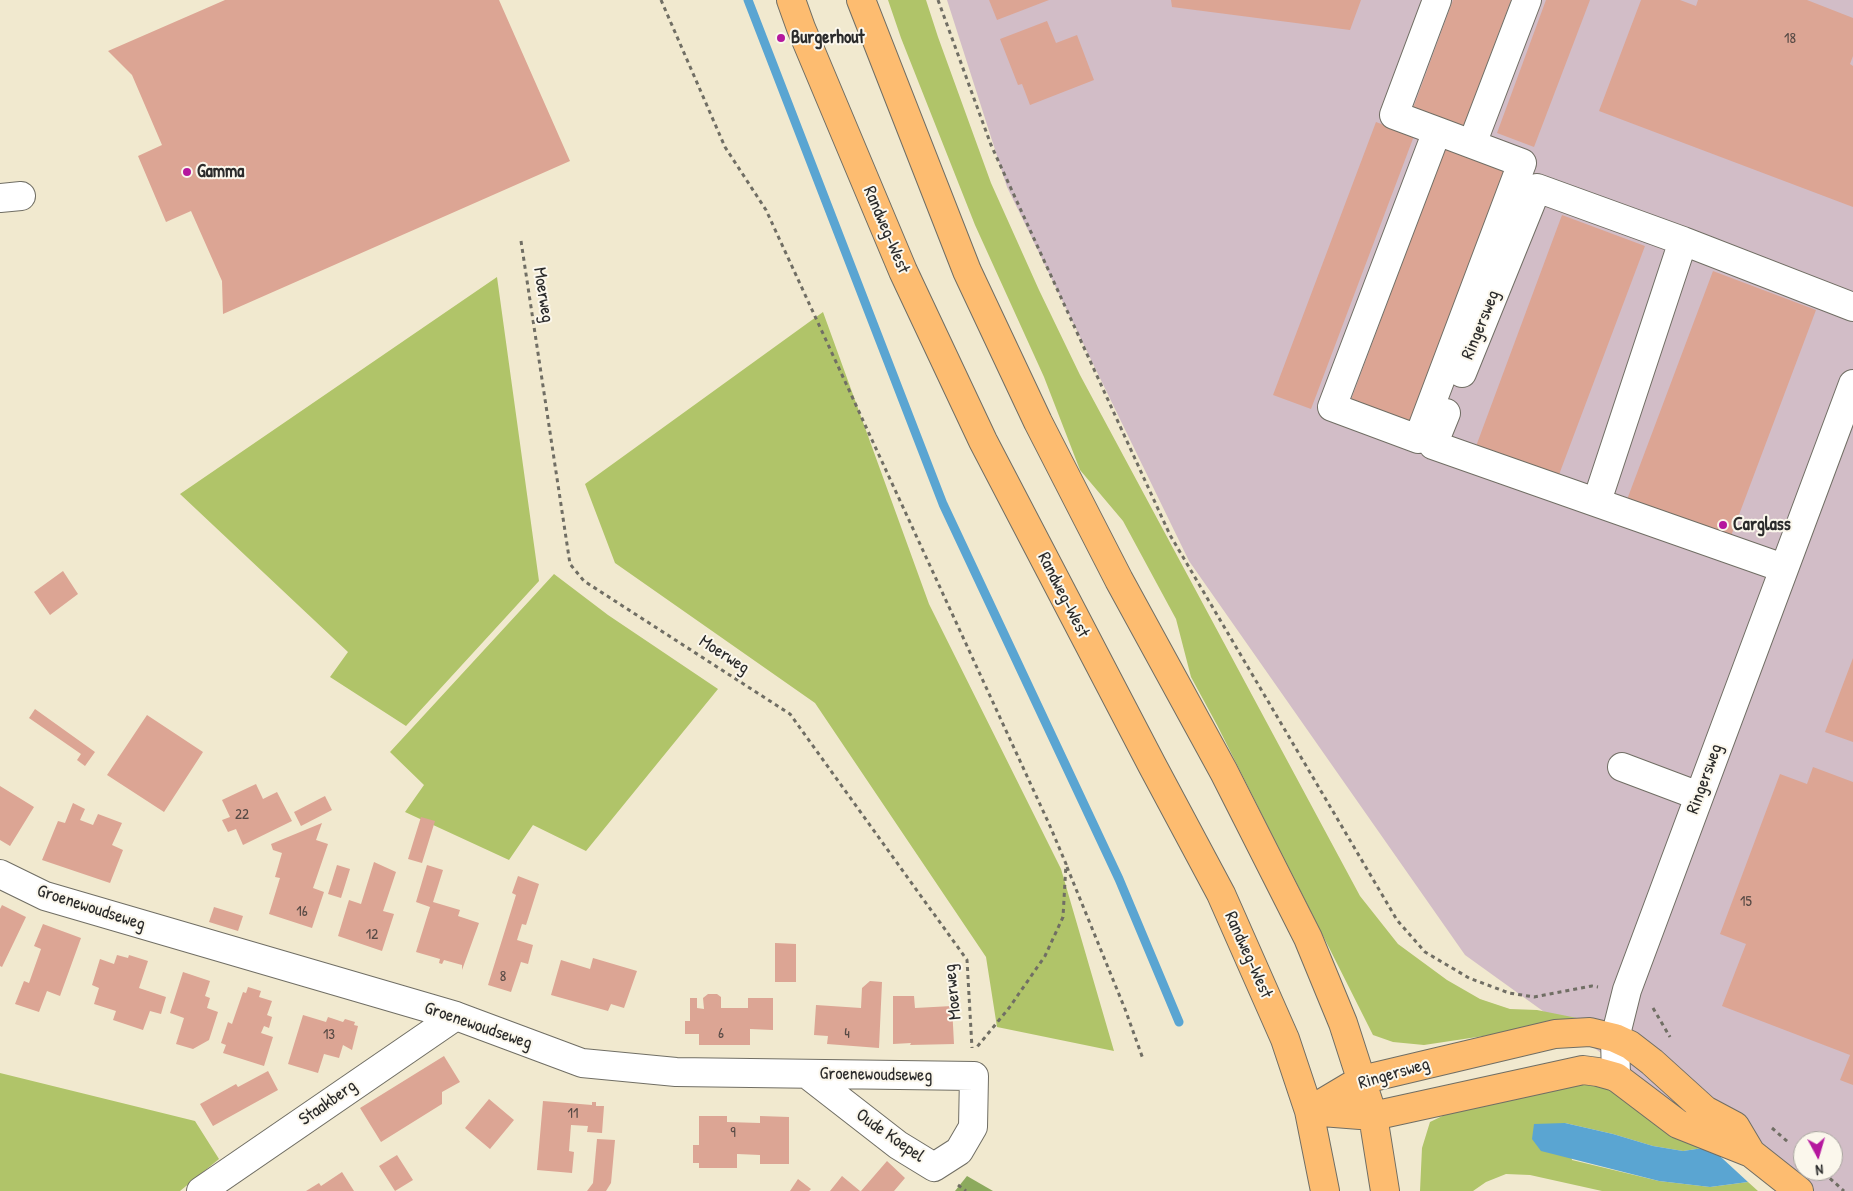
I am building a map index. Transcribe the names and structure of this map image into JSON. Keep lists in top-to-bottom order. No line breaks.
{"streets":{"main road":["Randweg-West","Ringersweg"],"street":["Groenewoudseweg","Staakberg","Oude Koepel"],"path":["Moerweg"]},"crossings":[["Randweg-West","Ringersweg"],["Moerweg","Groenewoudseweg"],["Moerweg","Oude Koepel"],["Groenewoudseweg","Staakberg"],["Groenewoudseweg","Oude Koepel"]],"places":["Burgerhout","Gamma","Carglass"],"house_numbers":["18","22","15","16","12","8","6","4","13","11","9"],"north":"bottom"}
